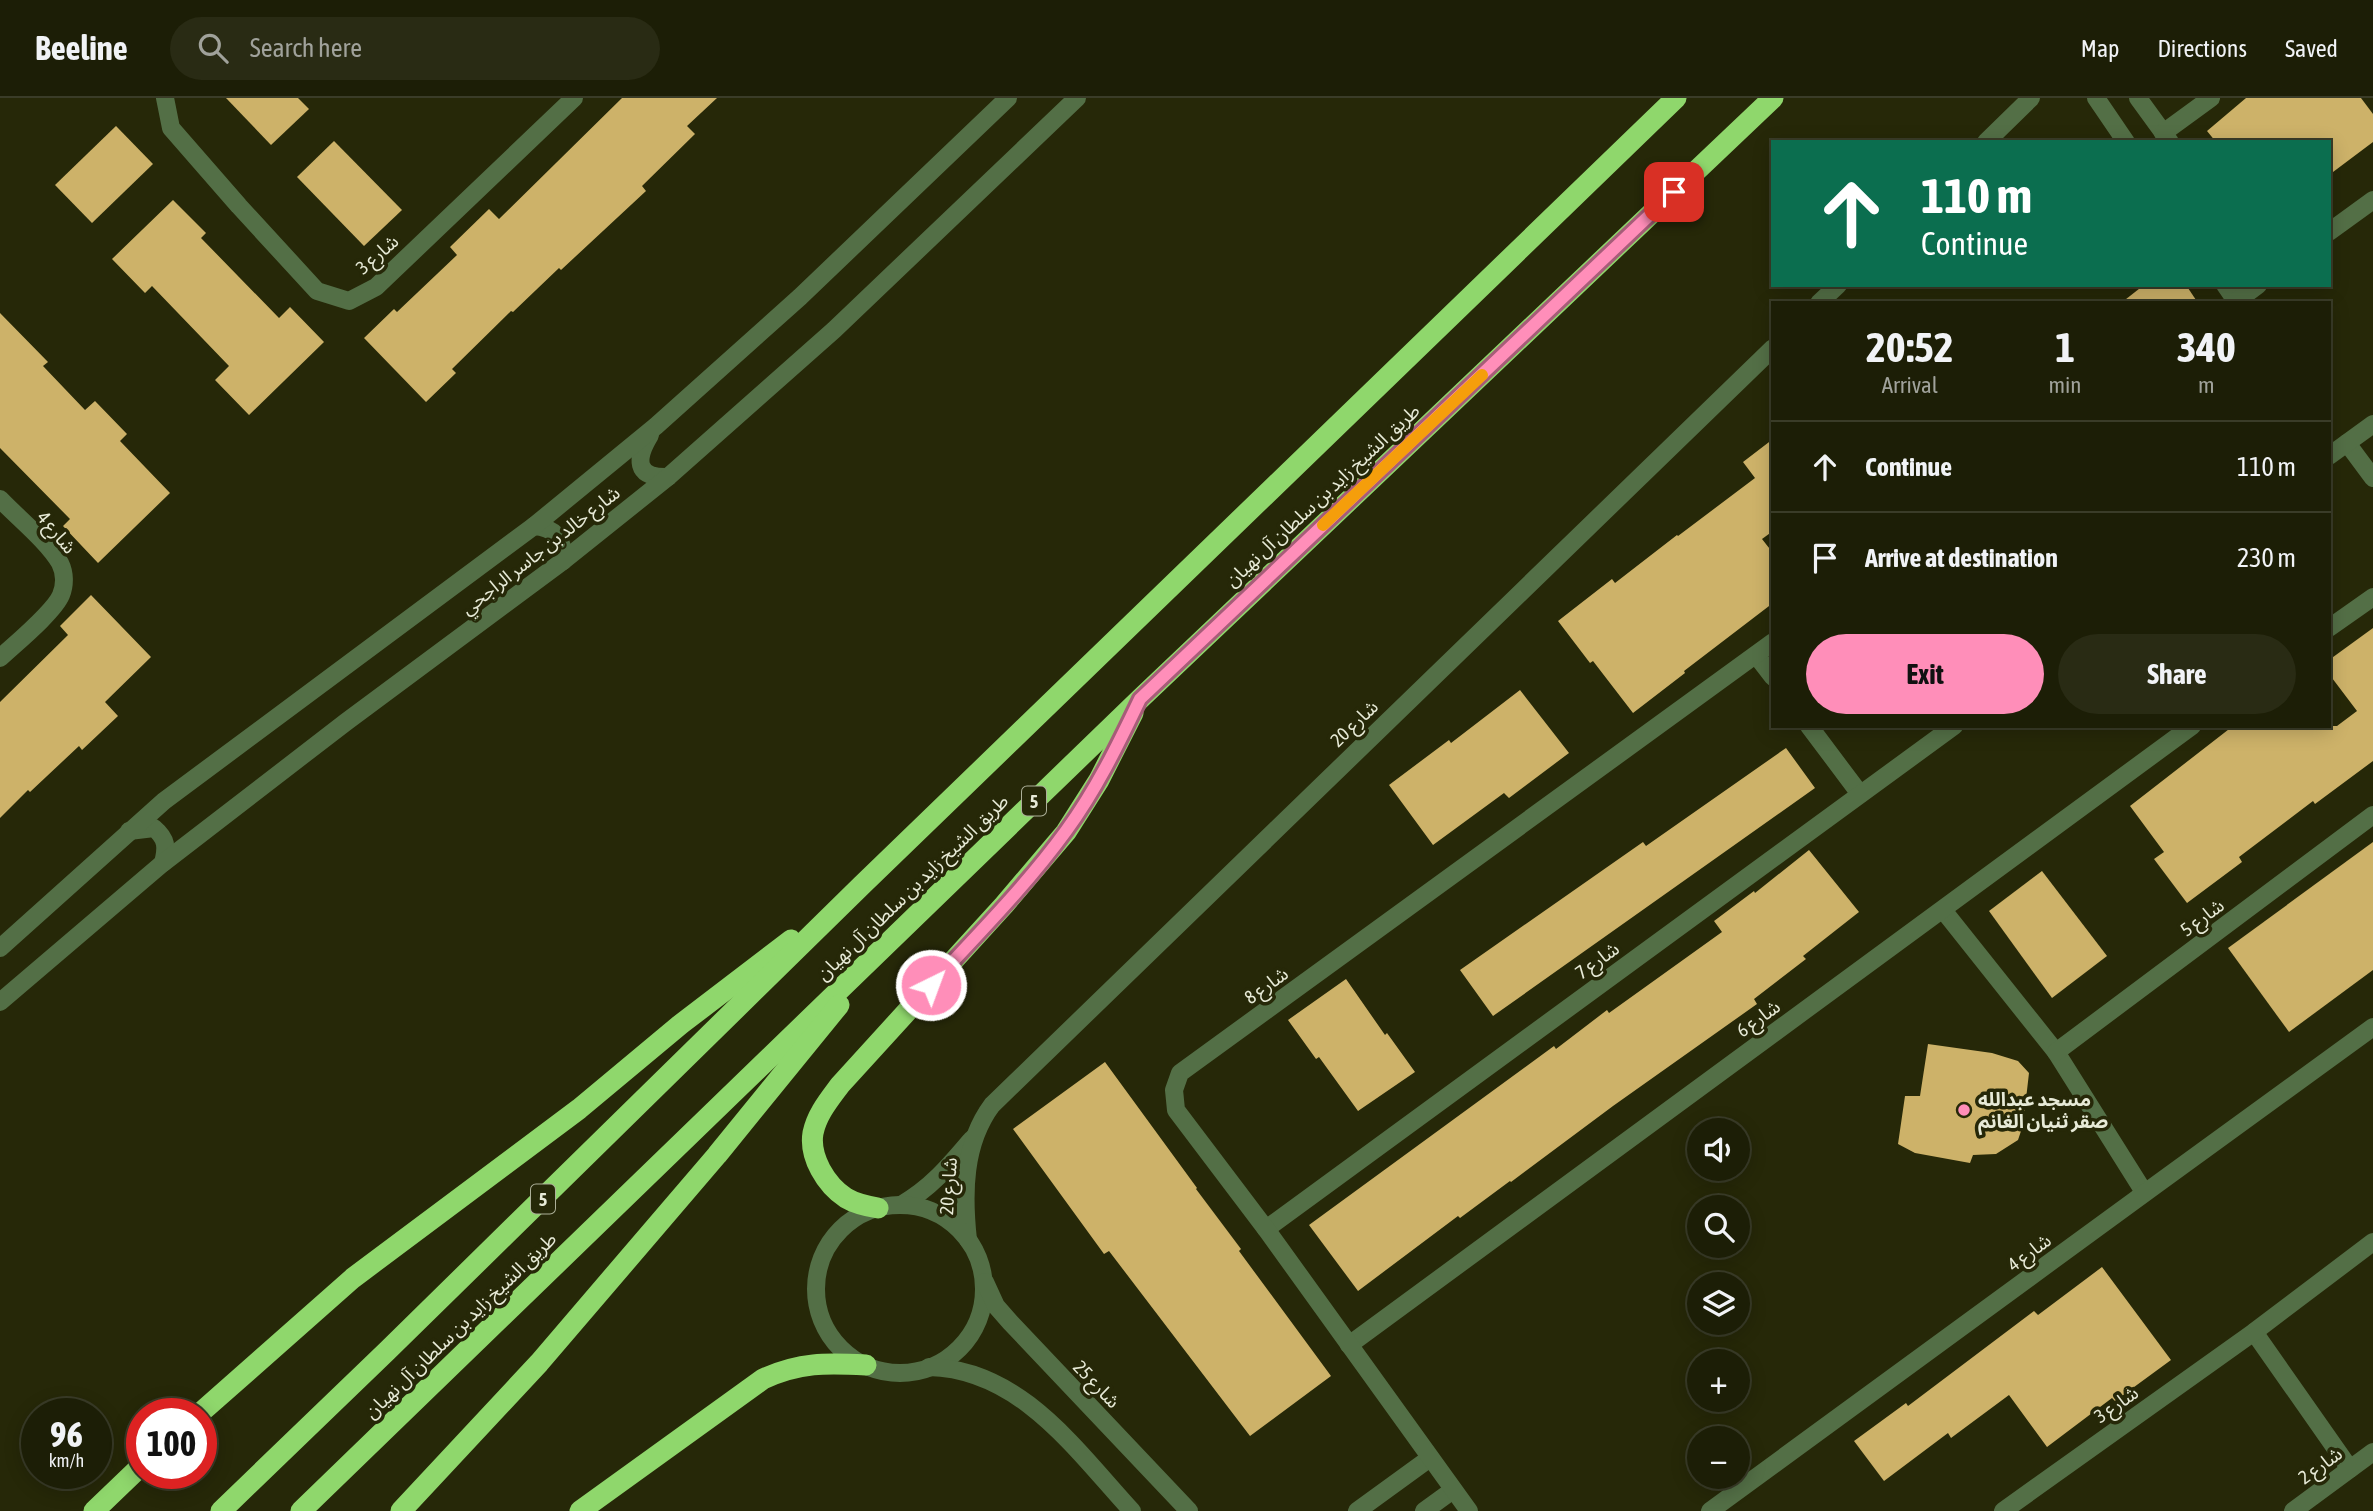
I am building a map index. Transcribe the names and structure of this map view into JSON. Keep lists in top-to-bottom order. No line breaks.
{"streets":{"highway":["طريق الشيخ زايد بن سلطان آل نهيان","5"],"street":["شارع 3","شارع 4","شارع خالد بن جاسر الراجحي","شارع 20","شارع 5","شارع 7","شارع 8","شارع 6","شارع 25","شارع 2"]},"crossings":[["شارع 20","شارع 25"],["شارع 7","شارع 8"],["شارع 8","شارع 6"]],"places":["مسجد عبدالله صقر ثنيان الغانم"],"page":{"header":"Beeline","search":"Search here","nav":["Map","Directions","Saved"],"turn":["110 m","Continue"],"eta":["20:52","Arrival","1","min","340","m"],"list":[{"name":"Continue","value":"110 m"},{"name":"Arrive at destination","value":"230 m"}],"buttons":["Exit","Share"],"map_buttons":["+","−"],"speed":"96 km/h","limit":"100"}}
